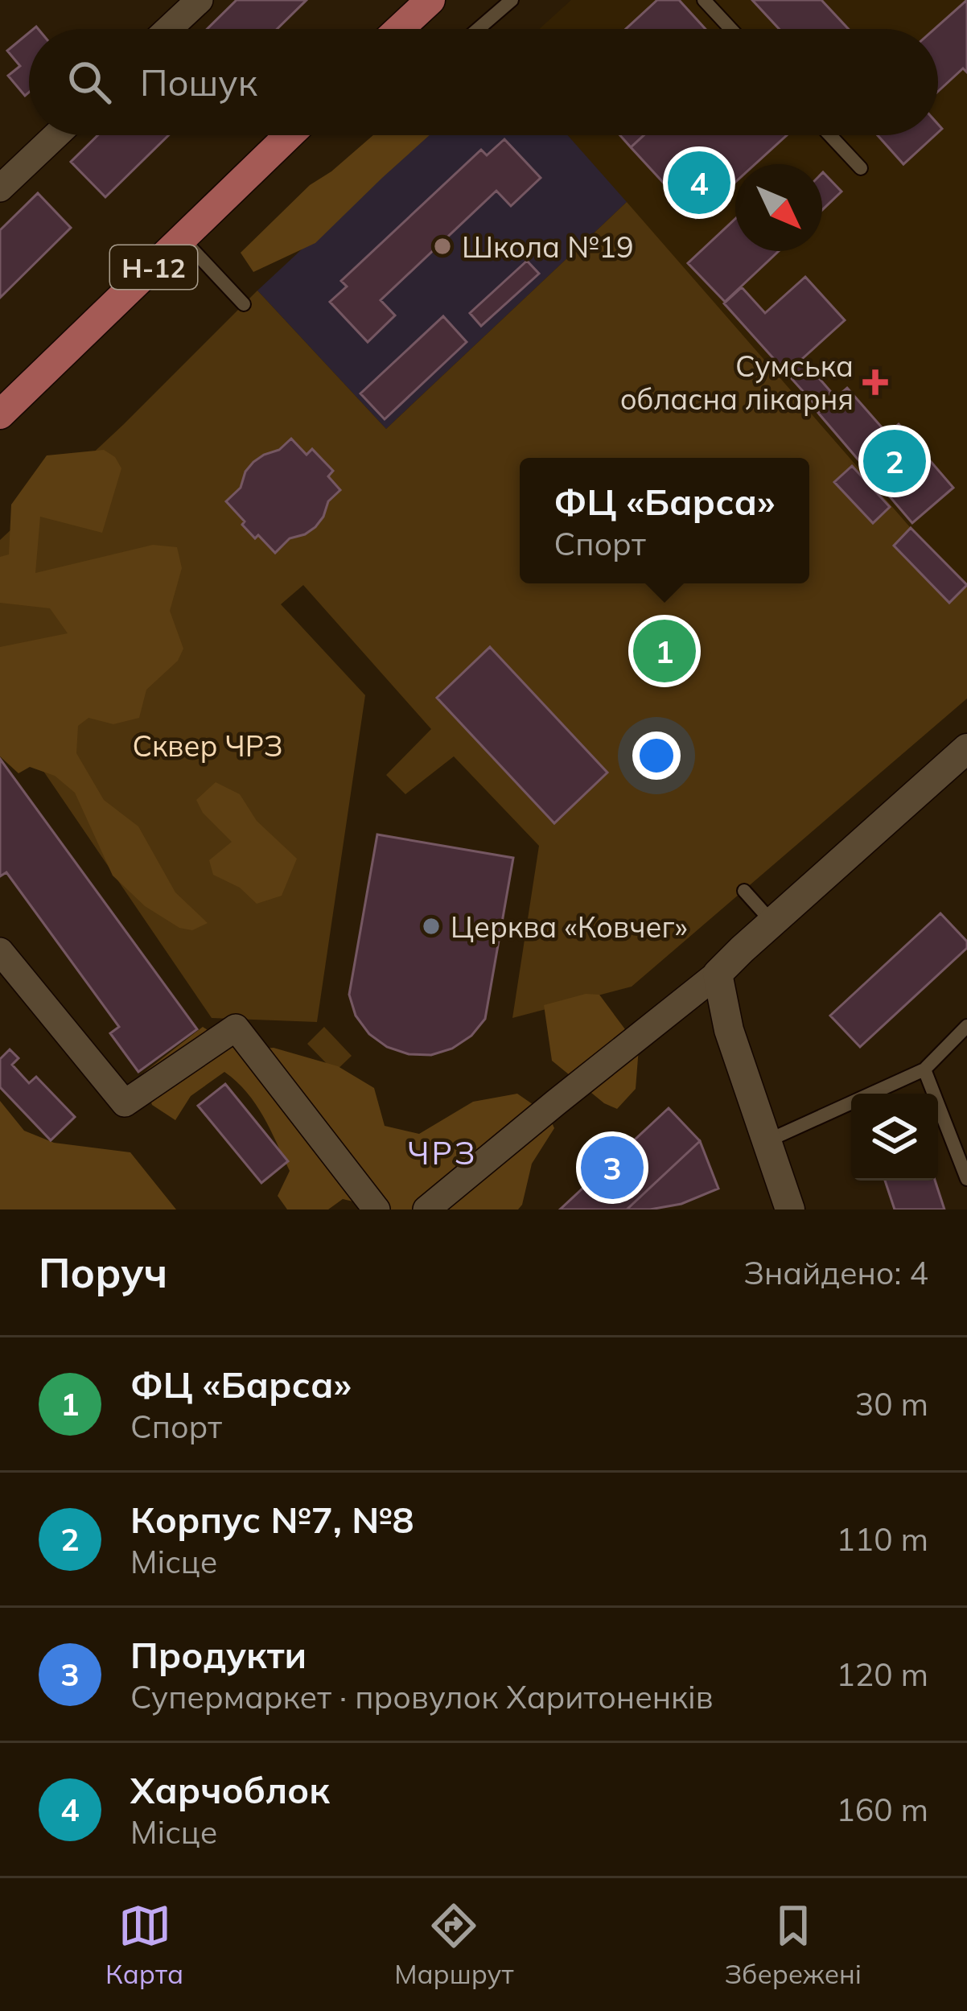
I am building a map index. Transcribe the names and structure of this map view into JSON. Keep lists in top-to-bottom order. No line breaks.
{"streets":{"main road":["Н-12"]},"districts":["ЧРЗ"],"parks":["Сквер ЧРЗ"],"places":{"other":["Школа №19","Церква «Ковчег»"],"health":["Сумська обласна лікарня"]},"north":"bottom right","page":{"search":"Пошук","pins":["4","2","1","3"],"popup":["ФЦ «Барса»","Спорт"],"heading":["Поруч","Знайдено: 4"],"list":[{"mark":"1","name":"ФЦ «Барса»","note":"Спорт","value":"30 m"},{"mark":"2","name":"Корпус №7, №8","note":"Місце","value":"110 m"},{"mark":"3","name":"Продукти","note":"Супермаркет · провулок Харитоненків","value":"120 m"},{"mark":"4","name":"Харчоблок","note":"Місце","value":"160 m"}],"nav":["Карта","Маршрут","Збережені"]}}
